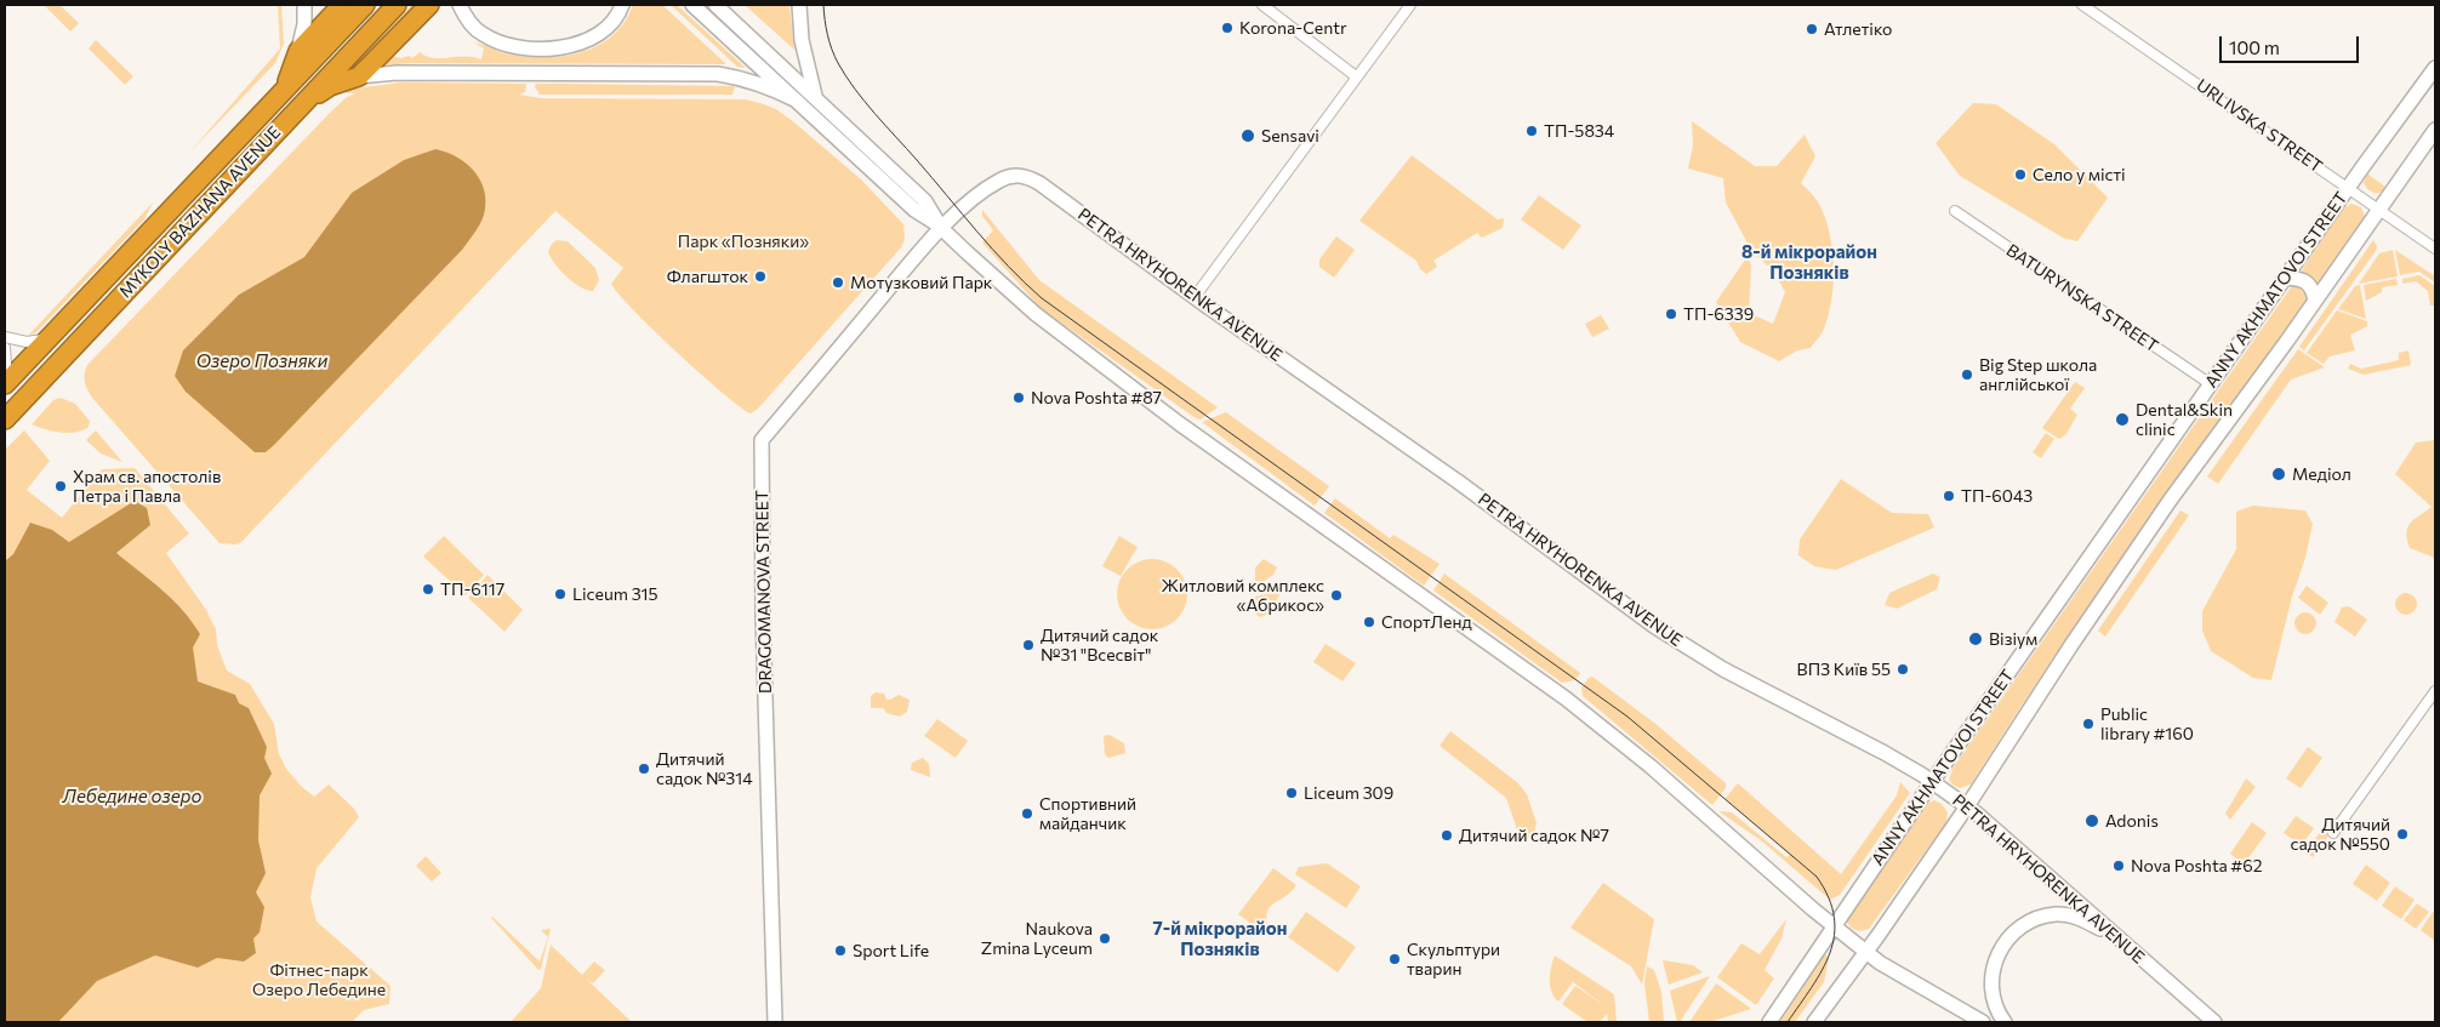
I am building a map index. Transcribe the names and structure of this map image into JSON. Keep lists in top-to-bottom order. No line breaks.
{"streets":{"highway":["MYKOLY BAZHANA AVENUE"],"main road":["PETRA HRYHORENKA AVENUE","ANNY AKHMATOVOI STREET","DRAGOMANOVA STREET"],"street":["URLIVSKA STREET","BATURYNSKA STREET"]},"crossings":[["URLIVSKA STREET","ANNY AKHMATOVOI STREET"],["PETRA HRYHORENKA AVENUE","ANNY AKHMATOVOI STREET"],["PETRA HRYHORENKA AVENUE","DRAGOMANOVA STREET"],["ANNY AKHMATOVOI STREET","BATURYNSKA STREET"]],"districts":["8-й мікрорайон Позняків","7-й мікрорайон Позняків"],"water":["Озеро Позняки","Лебедине озеро"],"parks":["Парк «Позняки»","Фітнес-парк Озеро Лебедине"],"places":["Korona-Centr","Атлетіко","ТП-5834","Sensavi","Село у місті","Флагшток","Мотузковий Парк","ТП-6339","Big Step школа англiйськоï","Nova Poshta #87","Dental&Skin clinic","Медіол","Храм св. апостолів Петра і Павла","ТП-6043","ТП-6117","Liceum 315","Житловий комплекс «Абрикос»","СпортЛенд","Візіум","Дитячий садок №31 \"Всесвіт\"","ВПЗ Київ 55","Public library #160","Дитячий садок №314","Liceum 309","Спортивний майданчик","Adonis","Дитячий садок №550","Дитячий садок №7","Nova Poshta #62","Naukova Zmina Lyceum","Sport Life","Скульптури тварин"],"scale_bar":"100 m"}
